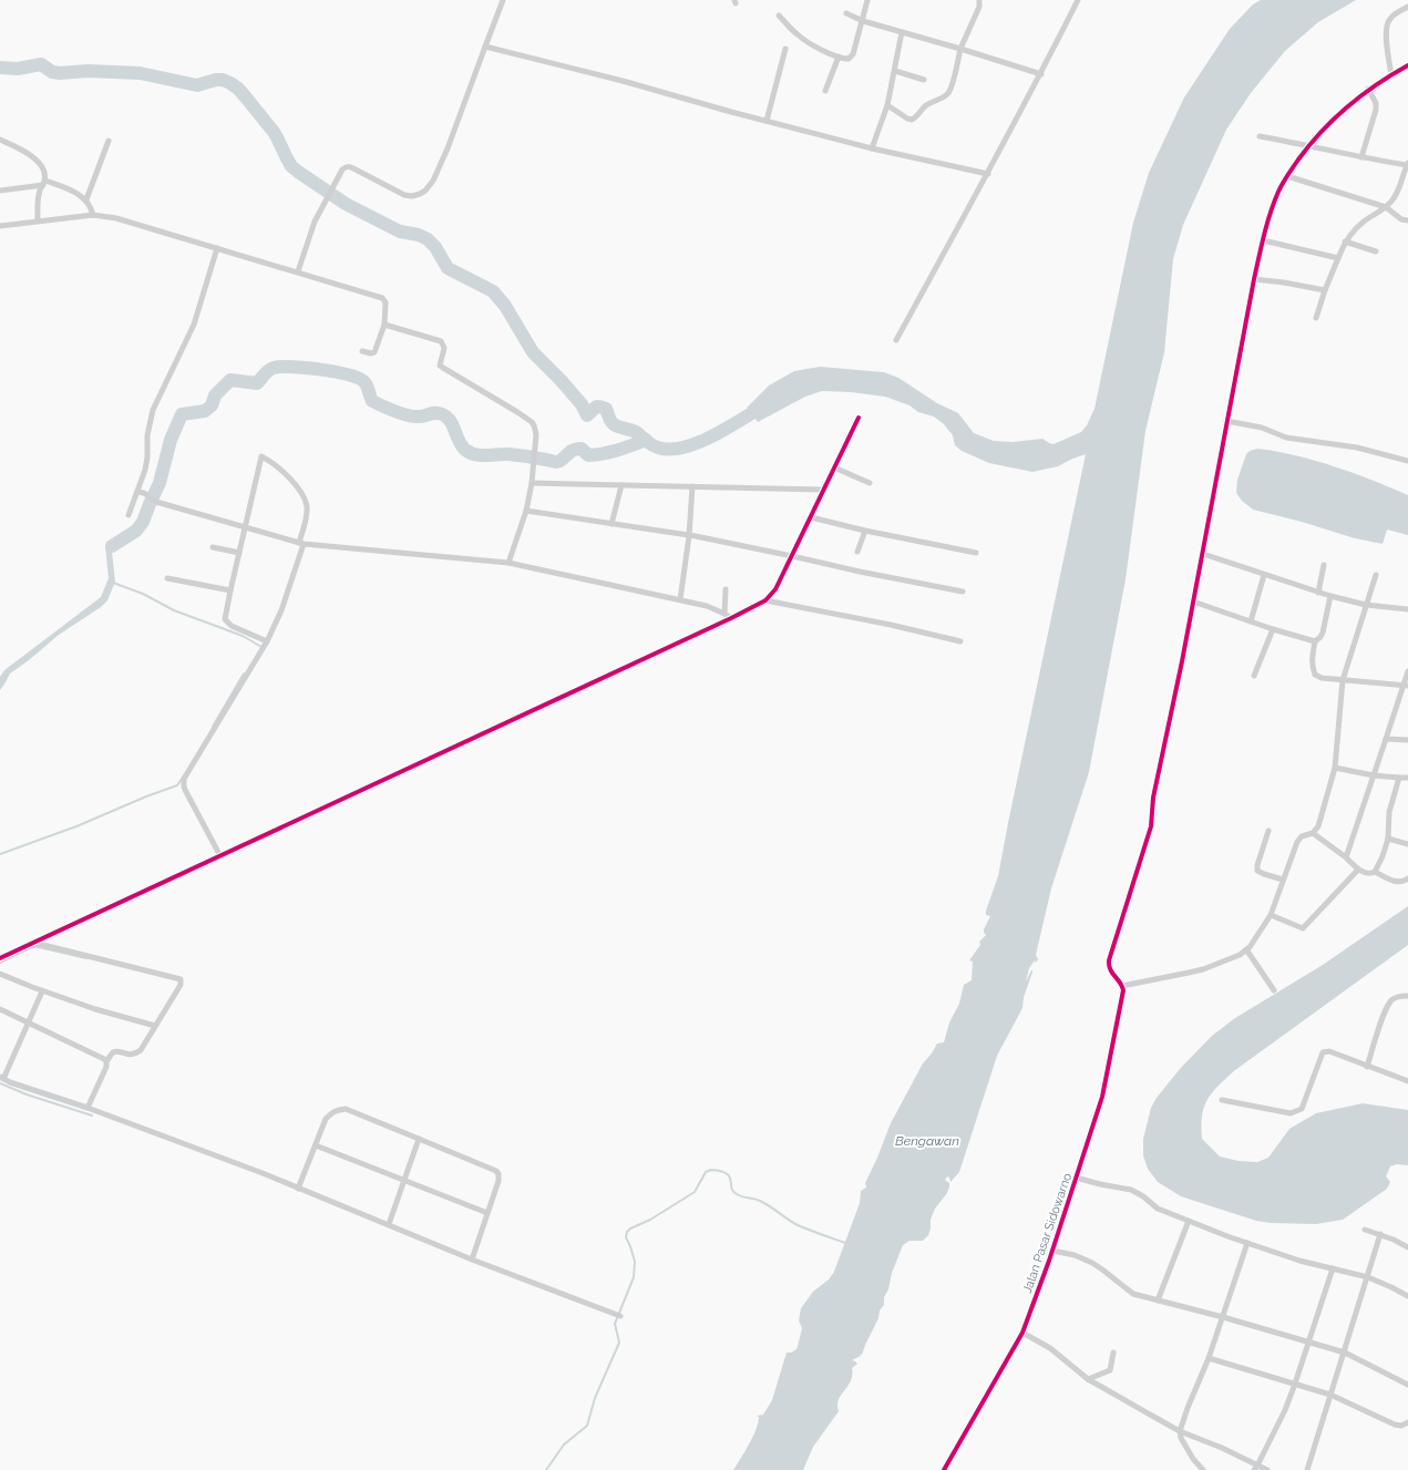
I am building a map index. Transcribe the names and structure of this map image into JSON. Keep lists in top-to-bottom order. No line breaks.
{"streets":{"street":["Jalan Pasar Sidowarno"]},"water":["Bengawan"]}
